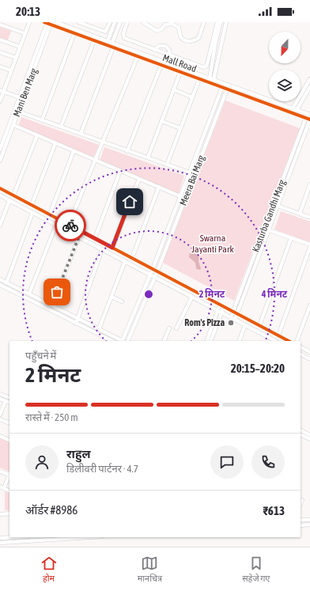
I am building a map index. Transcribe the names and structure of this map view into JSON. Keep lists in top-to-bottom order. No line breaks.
{"streets":{"street":["Mall Road","Mani Ben Marg","Meera Bai Marg","Kasturba Gandhi Marg"]},"crossings":[["Mall Road","Mani Ben Marg"],["Mall Road","Meera Bai Marg"],["Mall Road","Kasturba Gandhi Marg"]],"parks":["Swarna Jayanti Park"],"places":["Rom's Pizza"],"north":"bottom","page":{"status":"20:13","heading":["2 मिनट","पहुँचने में","20:15–20:20"],"panel":["राहुल","डिलीवरी पार्टनर · 4.7","ऑर्डर #8986","₹613"],"bar":"रास्ते में · 250 m","tabs":["होम","मानचित्र","सहेजे गए"]},"rings":["2 मिनट","4 मिनट"]}
